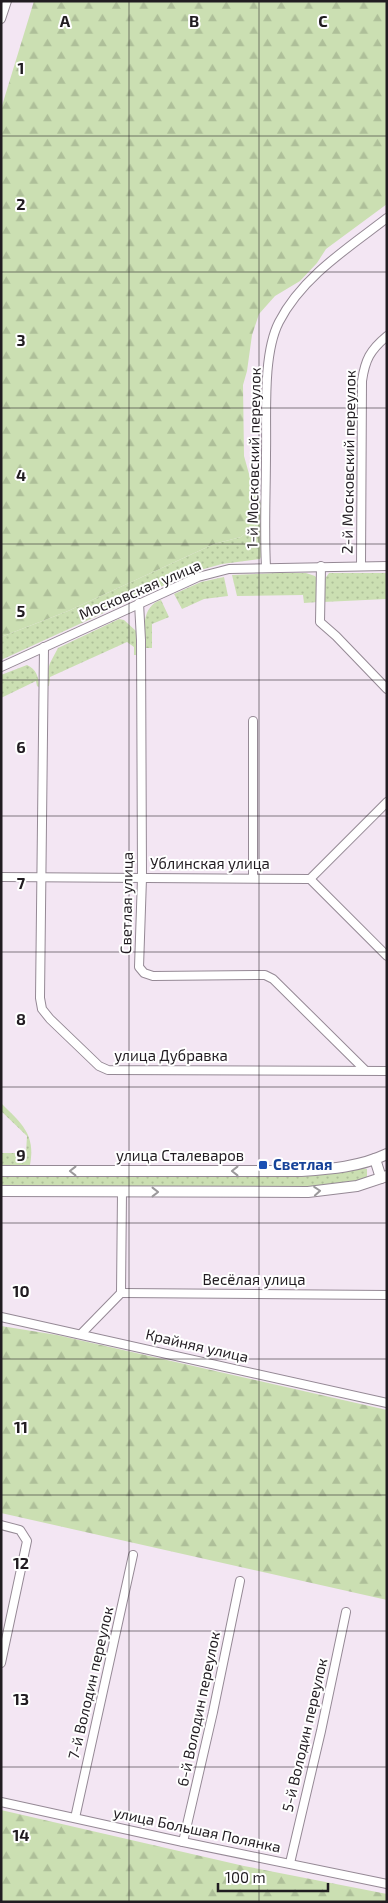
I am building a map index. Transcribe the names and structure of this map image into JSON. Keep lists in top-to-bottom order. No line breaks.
{"streets":{"main road":["улица Сталеваров"],"street":["1-й Московский переулок","2-й Московский переулок","Московская улица","Ублинская улица","Светлая улица","улица Дубравка","Весёлая улица","Крайняя улица","7-й Володин переулок","6-й Володин переулок","5-й Володин переулок","улица Большая Полянка"]},"crossings":[["1-й Московский переулок","Московская улица"],["2-й Московский переулок","Московская улица"],["Московская улица","Светлая улица"],["Московская улица","улица Дубравка"],["Ублинская улица","Светлая улица"],["Ублинская улица","улица Дубравка"],["Светлая улица","улица Дубравка"],["7-й Володин переулок","улица Большая Полянка"],["6-й Володин переулок","улица Большая Полянка"],["5-й Володин переулок","улица Большая Полянка"]],"places":{"transit":["Светлая"]},"scale_bar":"100 m","grid":{"columns":["A","B","C"],"rows":["1","2","3","4","5","6","7","8","9","10","11","12","13","14"]}}
